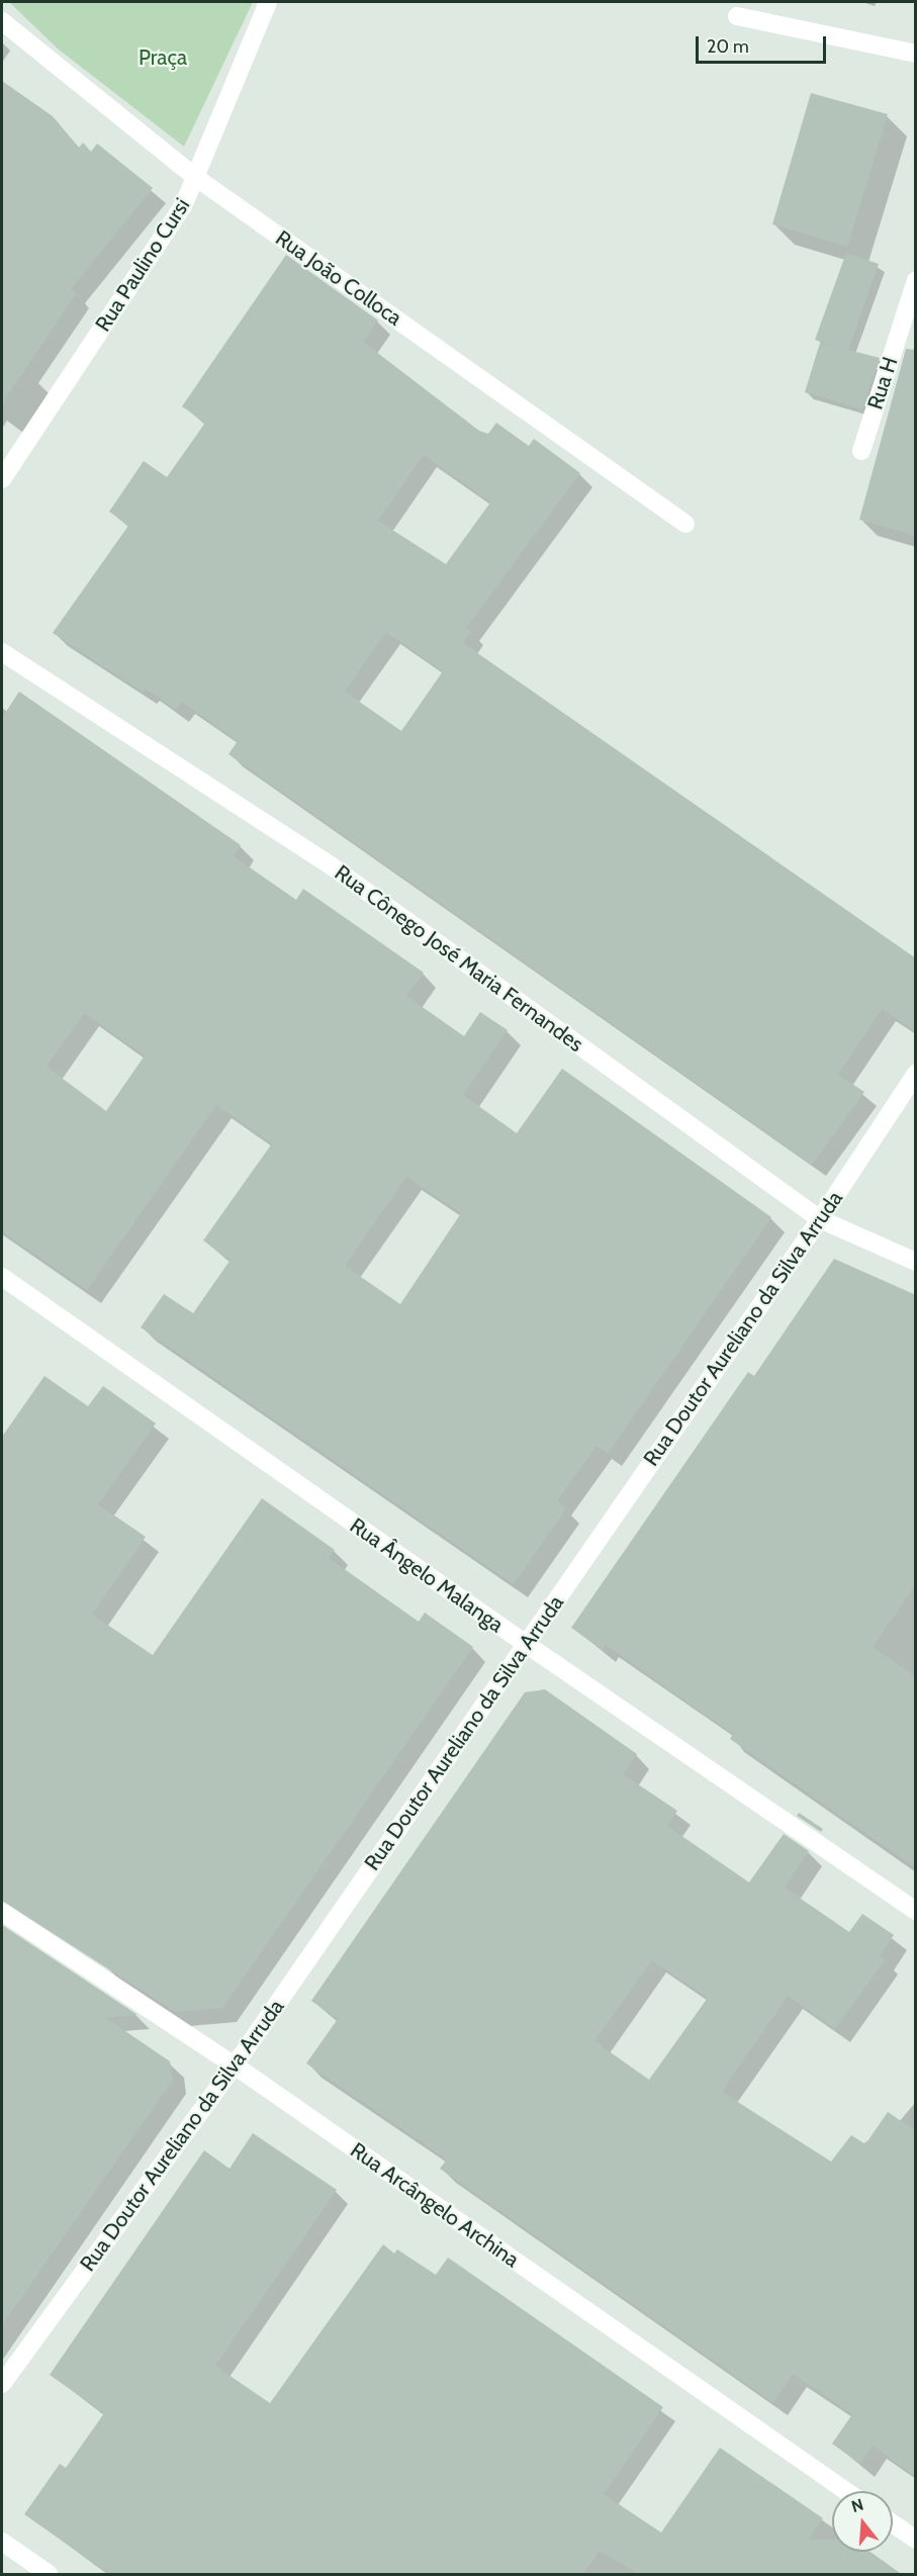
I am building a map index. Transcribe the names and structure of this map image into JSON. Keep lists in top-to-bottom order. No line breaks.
{"streets":{"street":["Rua Paulino Cursi","Rua João Colloca","Rua H","Rua Cônego José Maria Fernandes","Rua Doutor Aureliano da Silva Arruda","Rua Ângelo Malanga","Rua Arcângelo Archina"]},"crossings":[["Rua Paulino Cursi","Rua João Colloca"],["Rua Cônego José Maria Fernandes","Rua Doutor Aureliano da Silva Arruda"],["Rua Doutor Aureliano da Silva Arruda","Rua Ângelo Malanga"],["Rua Doutor Aureliano da Silva Arruda","Rua Arcângelo Archina"]],"parks":["Praça"],"scale_bar":"20 m","north":"top"}
